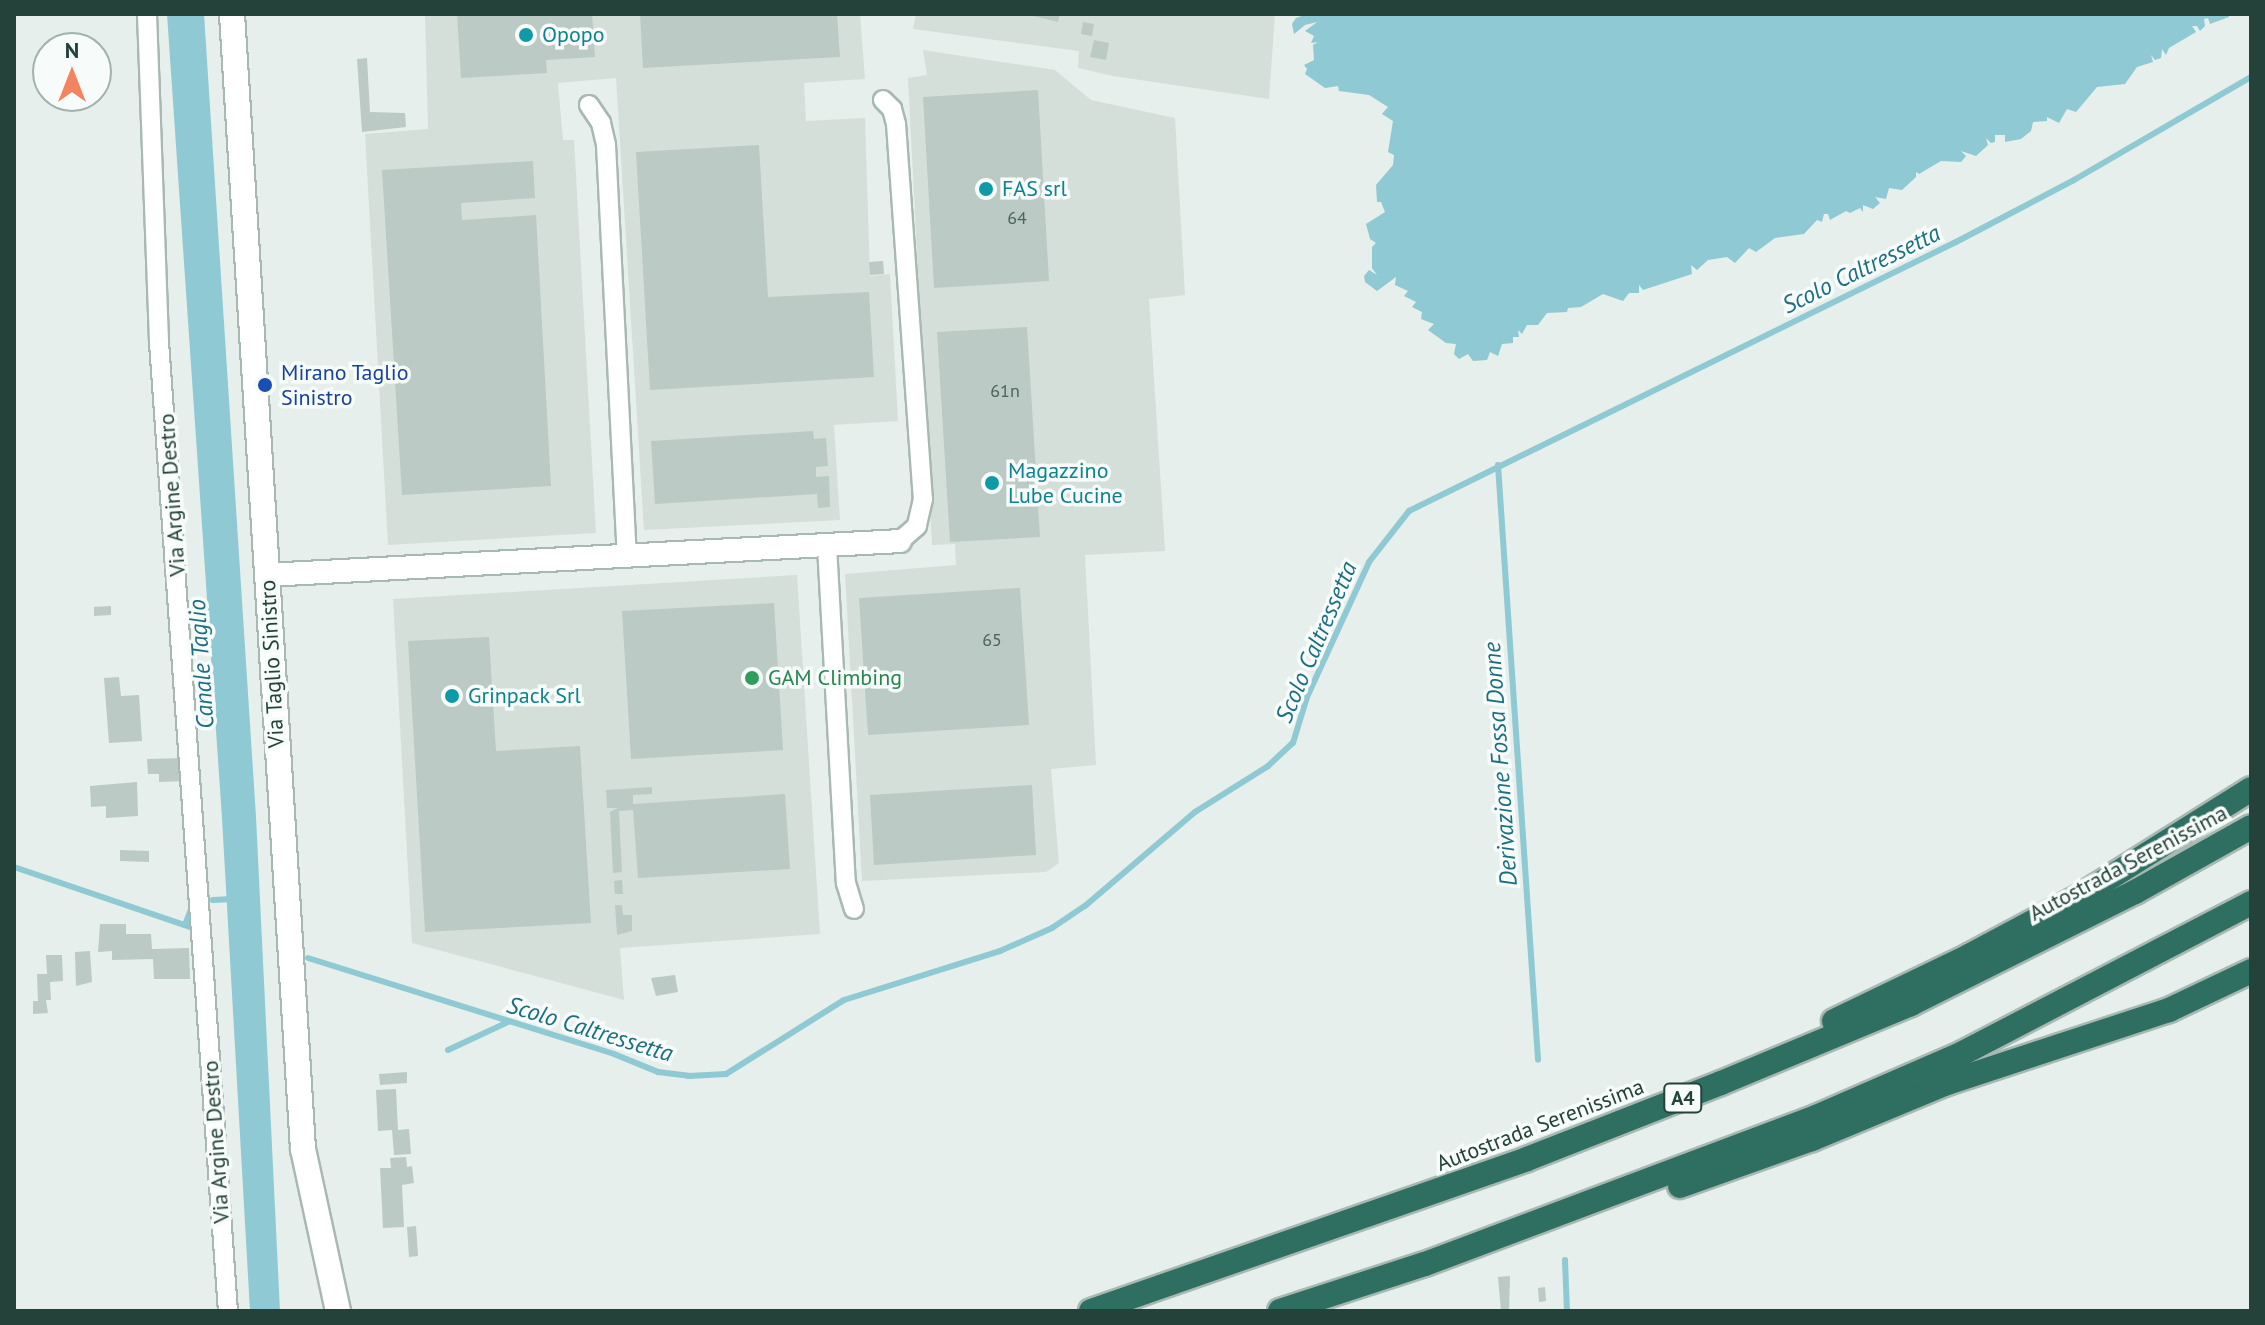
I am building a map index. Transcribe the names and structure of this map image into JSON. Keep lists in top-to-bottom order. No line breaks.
{"streets":{"highway":["Autostrada Serenissima","A4"],"main road":["Via Taglio Sinistro"],"street":["Via Argine Destro"]},"water":["Scolo Caltressetta","Canale Taglio","Derivazione Fossa Donne"],"places":["Opopo","FAS srl","Mirano Taglio Sinistro","Magazzino Lube Cucine","GAM Climbing","Grinpack Srl"],"house_numbers":["64","61n","65"],"north":"top"}
